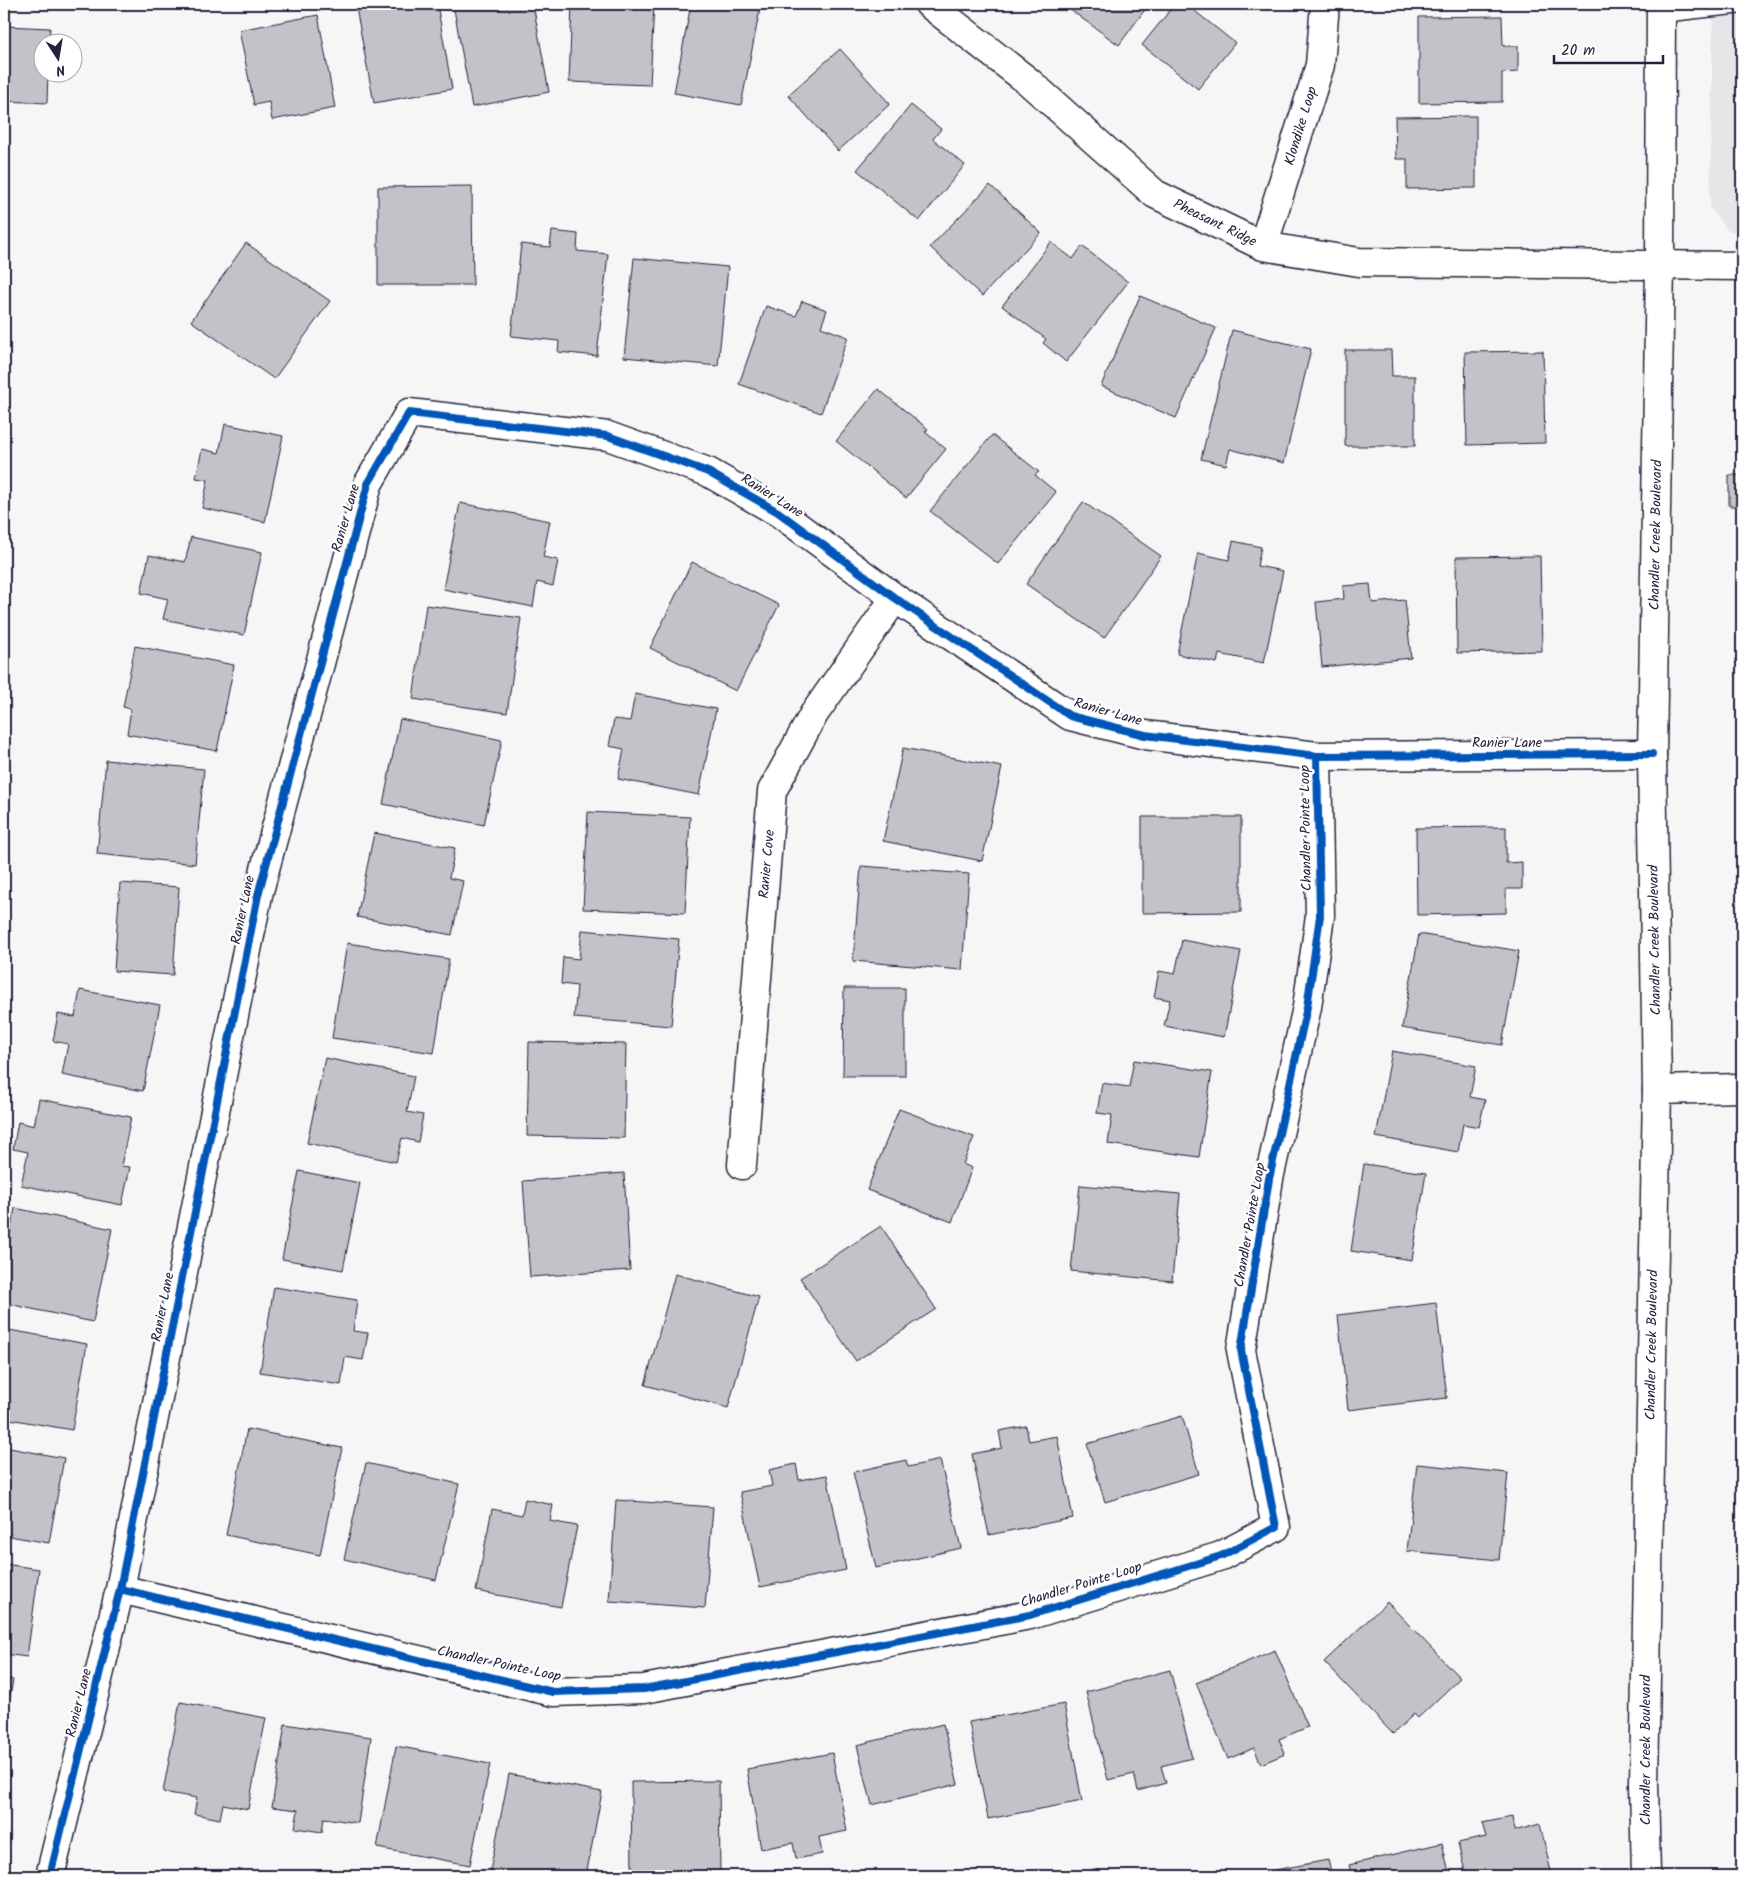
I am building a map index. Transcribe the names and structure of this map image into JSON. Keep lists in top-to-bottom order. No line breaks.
{"streets":{"street":["Klondike Loop","Pheasant Ridge","Ranier Lane","Chandler Creek Boulevard","Chandler Pointe Loop","Ranier Cove"]},"crossings":[["Klondike Loop","Pheasant Ridge"],["Pheasant Ridge","Chandler Creek Boulevard"],["Ranier Lane","Chandler Creek Boulevard"],["Ranier Lane","Chandler Pointe Loop"],["Ranier Lane","Ranier Cove"]],"scale_bar":"20 m","north":"bottom"}
